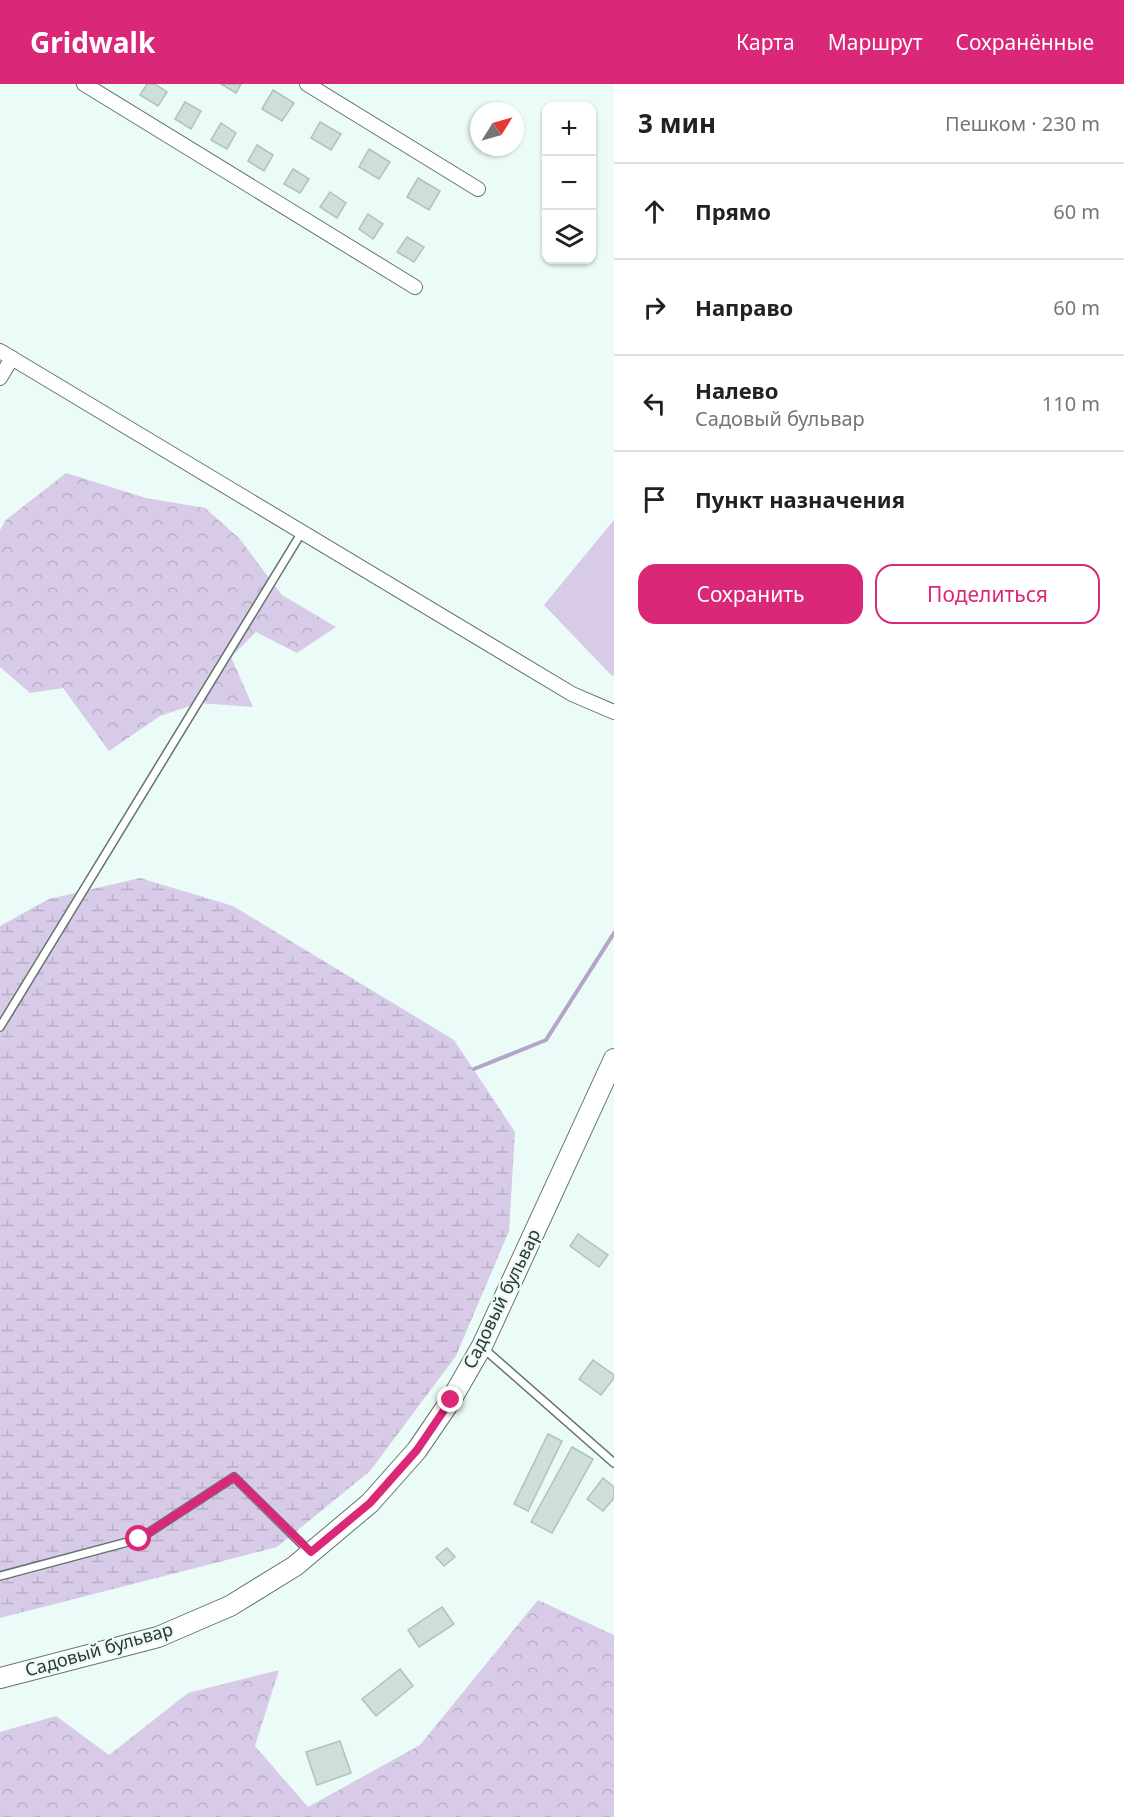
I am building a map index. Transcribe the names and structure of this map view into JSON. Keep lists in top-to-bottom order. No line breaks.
{"streets":{"street":["Садовый бульвар"]},"north":"top right","page":{"header":"Gridwalk","nav":["Карта","Маршрут","Сохранённые"],"heading":["3 мин","Пешком · 230 m"],"map_buttons":["+","−"],"list":[["Прямо","60 m"],["Направо","60 m"],["Налево","Садовый бульвар","110 m"],"Пункт назначения"],"buttons":["Сохранить","Поделиться"]}}
